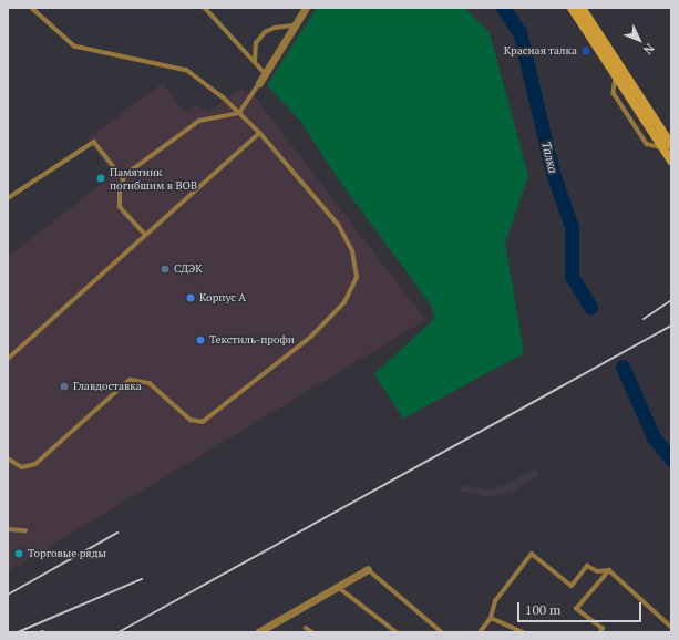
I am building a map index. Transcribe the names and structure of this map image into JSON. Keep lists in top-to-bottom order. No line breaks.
{"water":["Талка"],"places":["Красная талка","Памятник погибшим в ВОВ","СДЭК","Корпус А","Текстиль-профи","Главдоставка","Торговые ряды"],"scale_bar":"100 m","north":"bottom right"}
